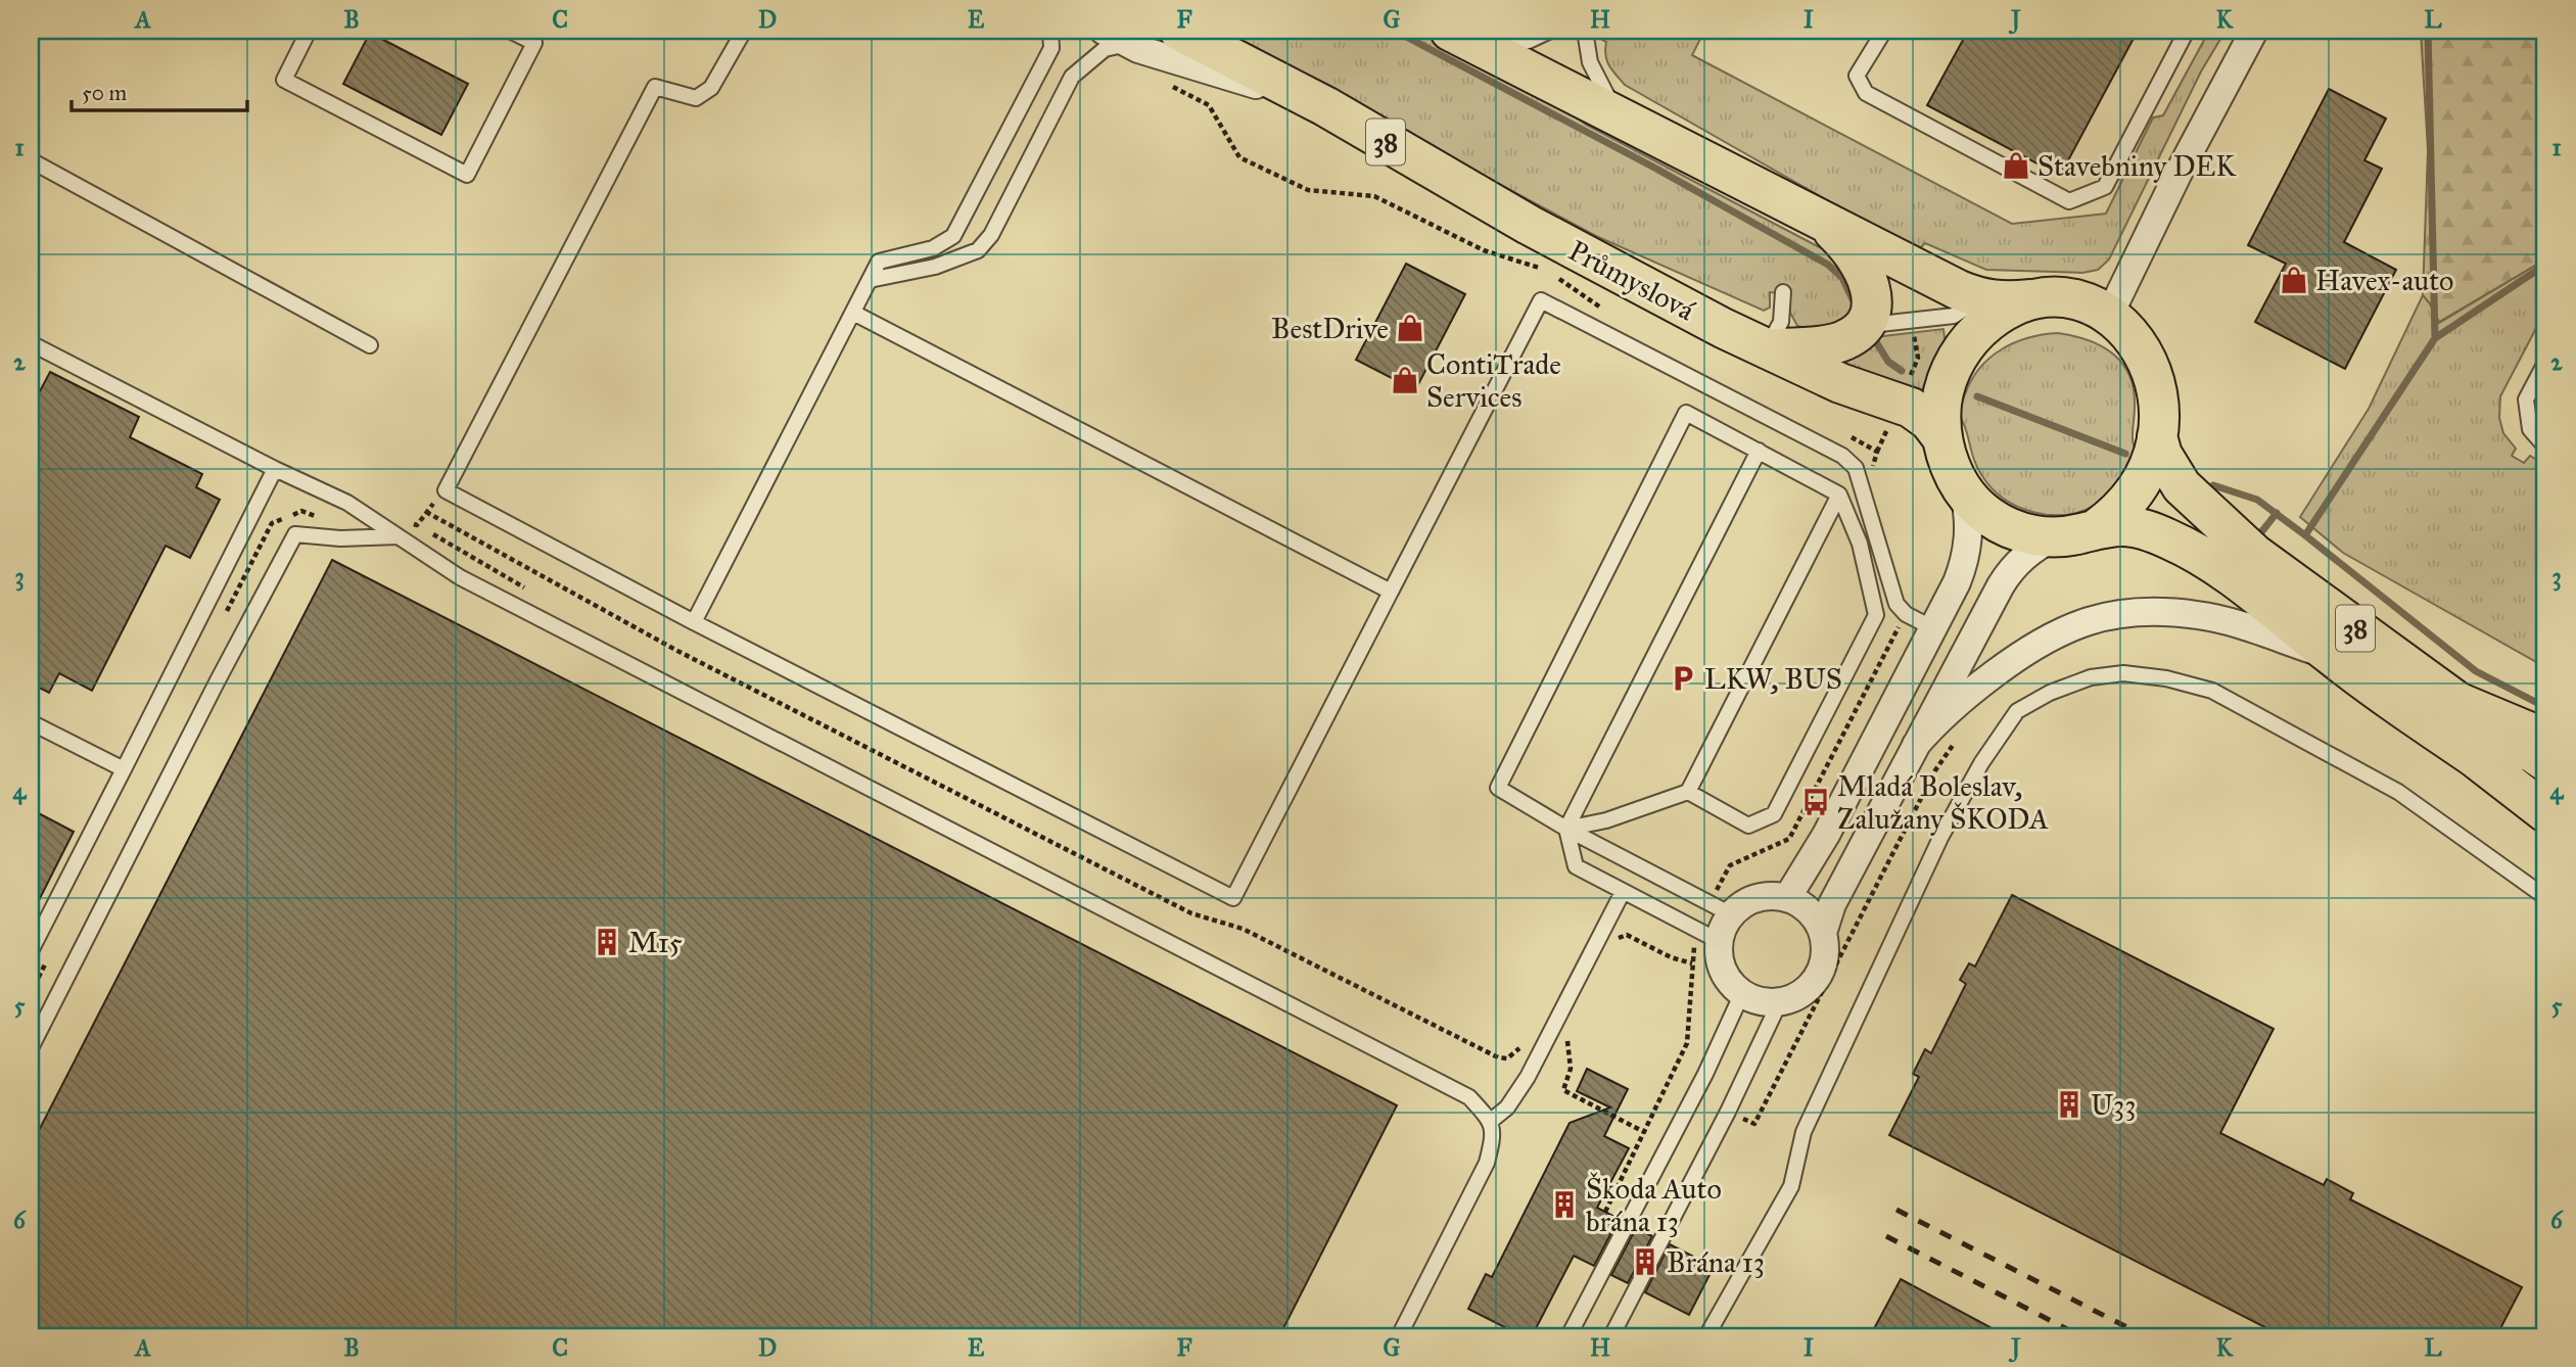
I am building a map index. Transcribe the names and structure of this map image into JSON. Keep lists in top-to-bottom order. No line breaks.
{"streets":{"main road":["38","Průmyslová"]},"crossings":[["38","Průmyslová"]],"places":{"shop":["Stavebniny DEK","Havex-auto","BestDrive","ContiTrade Services"],"parking":["LKW, BUS"],"bus stop":["Mladá Boleslav, Zalužany ŠKODA"],"building":["M15","U33","Škoda Auto brána 13","Brána 13"]},"scale_bar":"50 m","grid":{"columns":["A","B","C","D","E","F","G","H","I","J","K","L"],"rows":["1","2","3","4","5","6"]}}
